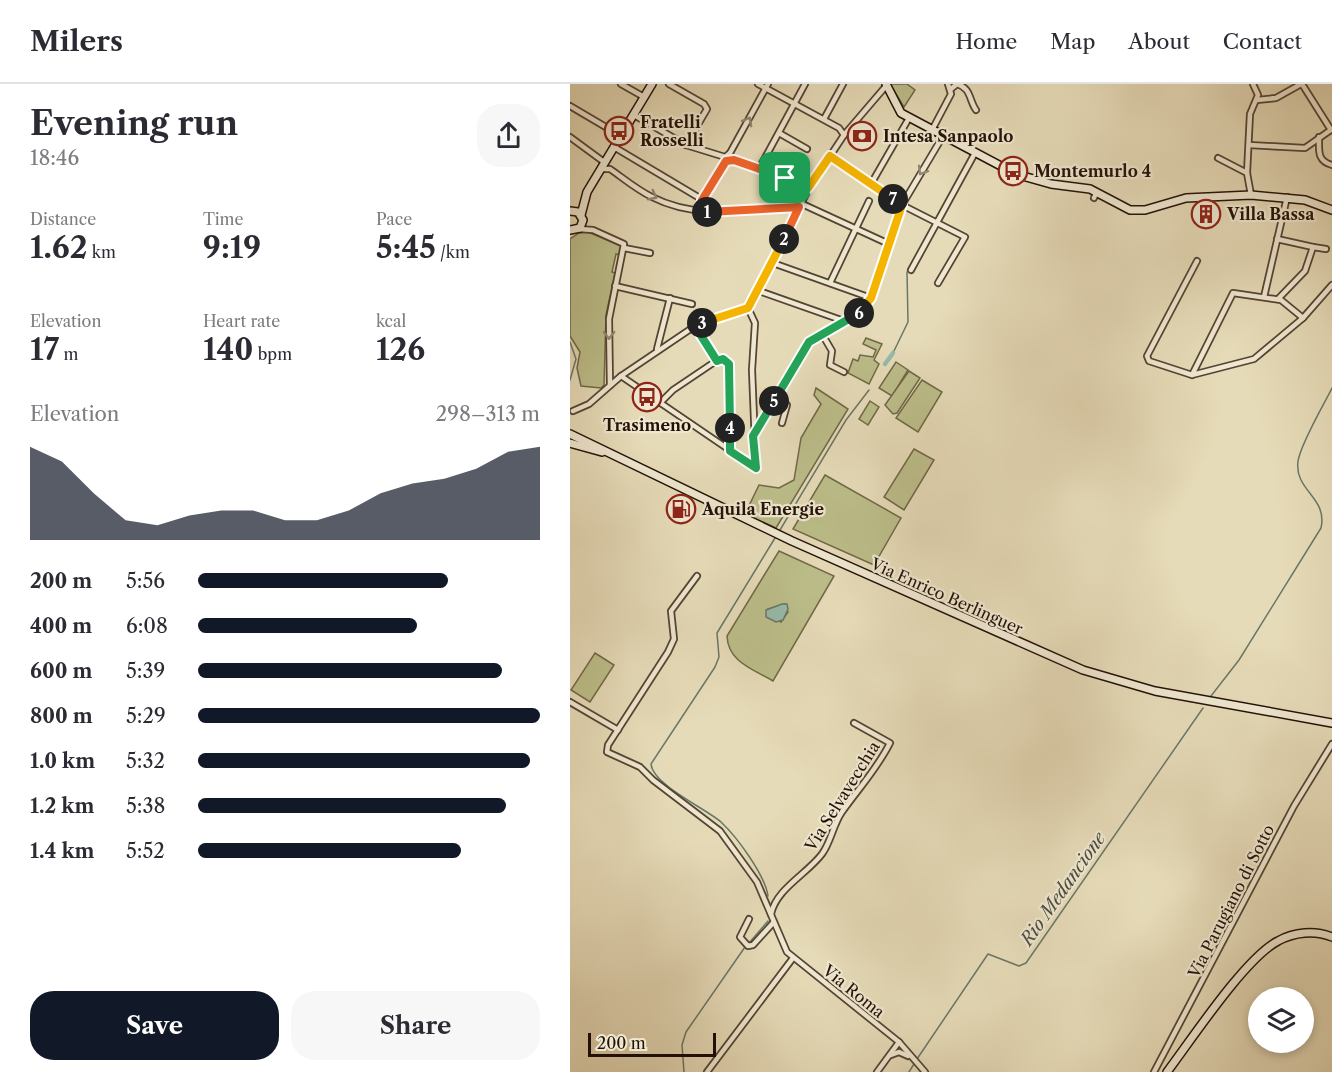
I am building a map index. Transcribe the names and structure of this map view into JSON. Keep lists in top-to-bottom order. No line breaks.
{"streets":{"street":["Via Enrico Berlinguer","Via Selvavecchia","Via Parugiano di Sotto","Via Roma"]},"crossings":[["Via Selvavecchia","Via Roma"]],"water":["Rio Medancione"],"places":{"bus stop":["Fratelli Rosselli","Montemurlo 4","Trasimeno"],"bank":["Intesa Sanpaolo"],"building":["Villa Bassa"],"fuel station":["Aquila Energie"]},"scale_bar":"200 m","page":{"header":"Milers","nav":["Home","Map","About","Contact"],"heading":["Evening run","18:46"],"pins":["7","1","2","6","3","5","4"],"stats":[["Distance","1.62 km"],["Time","9:19"],["Pace","5:45 /km"],["Elevation","17 m"],["Heart rate","140 bpm"],["kcal","126"]],"chart":["Elevation","298–313 m"],"list":[{"name":"200 m","note":"5:56"},{"name":"400 m","note":"6:08"},{"name":"600 m","note":"5:39"},{"name":"800 m","note":"5:29"},{"name":"1.0 km","note":"5:32"},{"name":"1.2 km","note":"5:38"},{"name":"1.4 km","note":"5:52"}],"buttons":["Save","Share"],"scale":"200 m"}}
